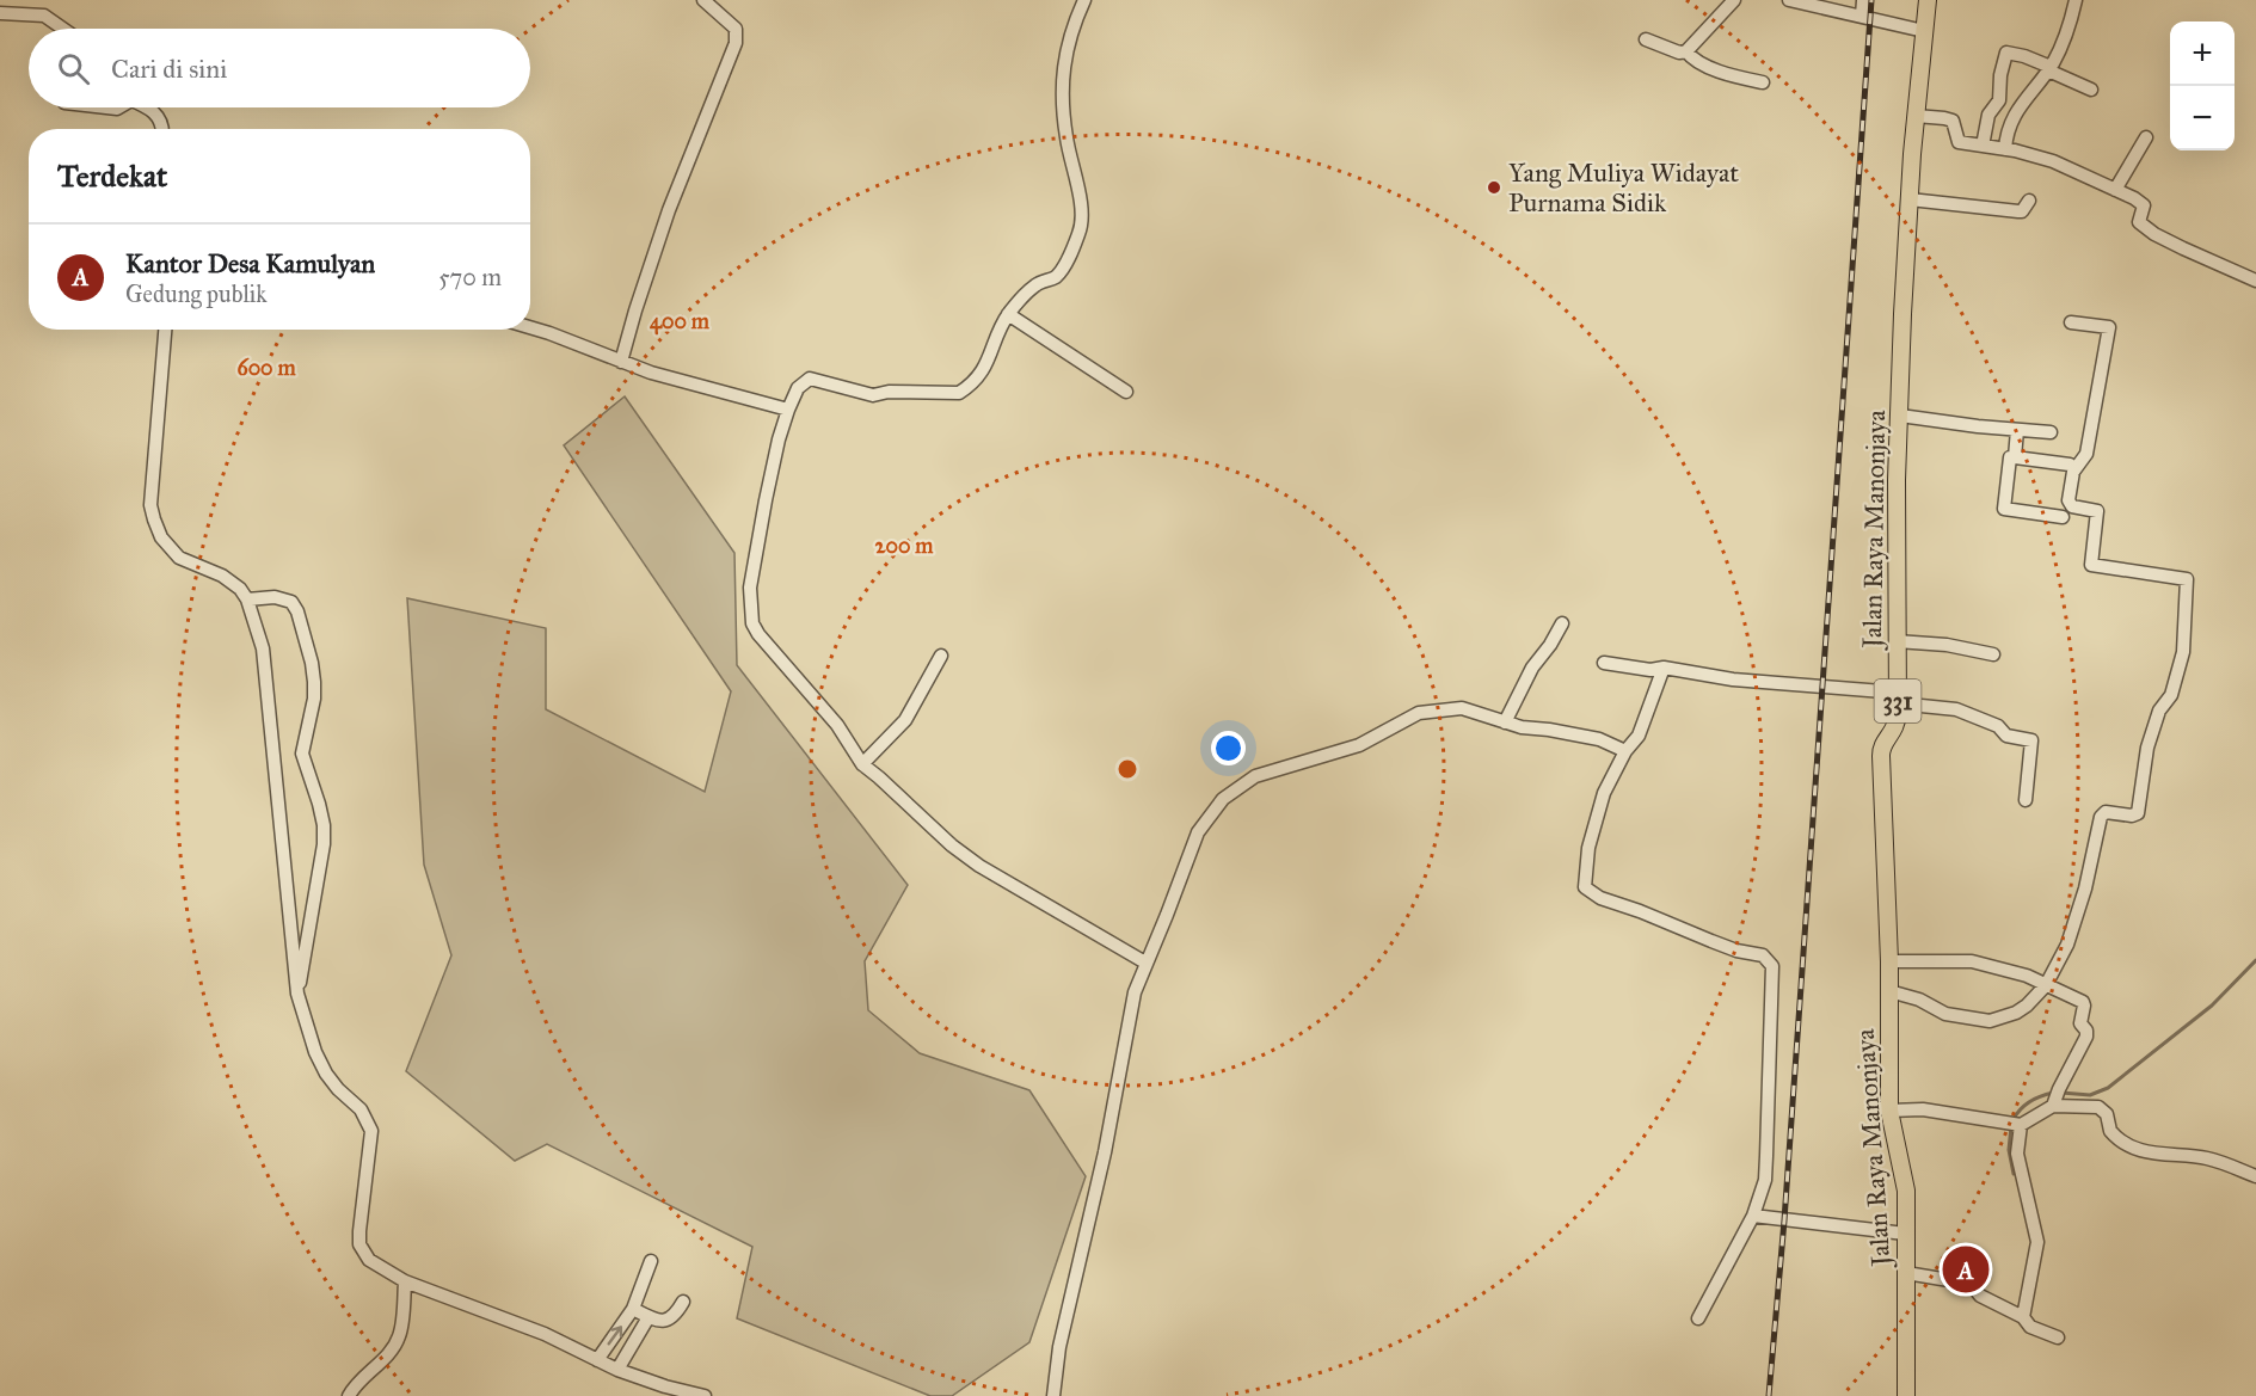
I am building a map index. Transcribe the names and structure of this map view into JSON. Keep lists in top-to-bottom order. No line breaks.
{"streets":{"main road":["Jalan Raya Manonjaya","331"]},"places":["Yang Muliya Widayat Purnama Sidik"],"page":{"map_buttons":["+","−"],"search":"Cari di sini","heading":"Terdekat","list":[{"mark":"A","name":"Kantor Desa Kamulyan","note":"Gedung publik","value":"570 m"}],"pins":"A"},"rings":["400 m","600 m","200 m"]}
